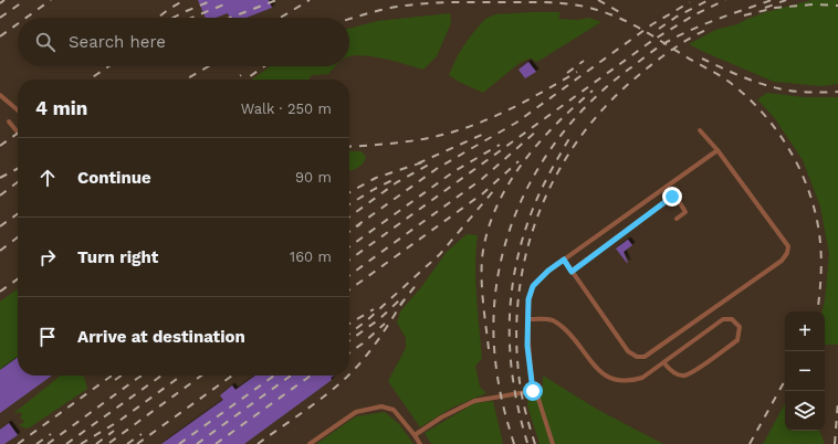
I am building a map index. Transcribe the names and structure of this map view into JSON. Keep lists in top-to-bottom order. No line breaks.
{"page":{"search":"Search here","heading":["4 min","Walk · 250 m"],"list":[["Continue","90 m"],["Turn right","160 m"],"Arrive at destination"],"map_buttons":["+","−"]}}
